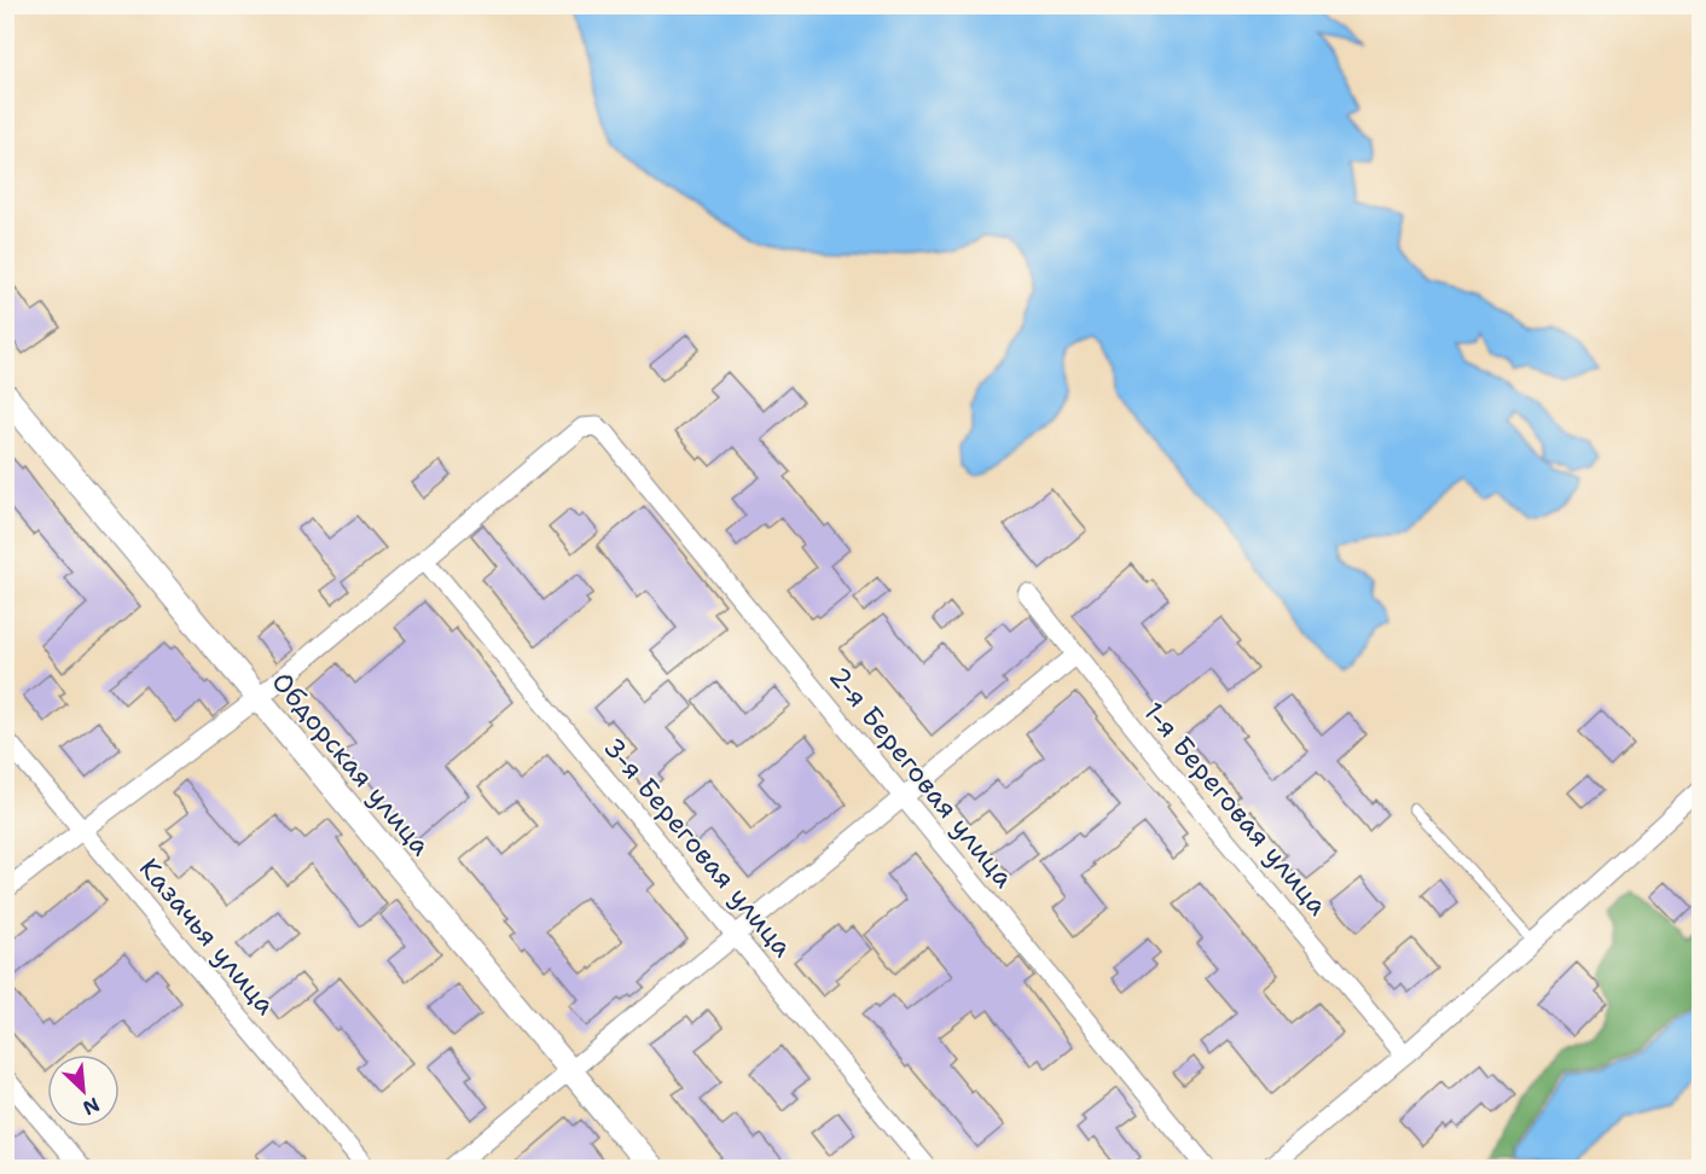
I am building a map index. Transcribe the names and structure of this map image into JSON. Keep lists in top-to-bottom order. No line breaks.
{"streets":{"street":["Обдорская улица","2-я Береговая улица","1-я Береговая улица","3-я Береговая улица","Казачья улица"]},"crossings":[["2-я Береговая улица","3-я Береговая улица"]],"north":"bottom right"}
